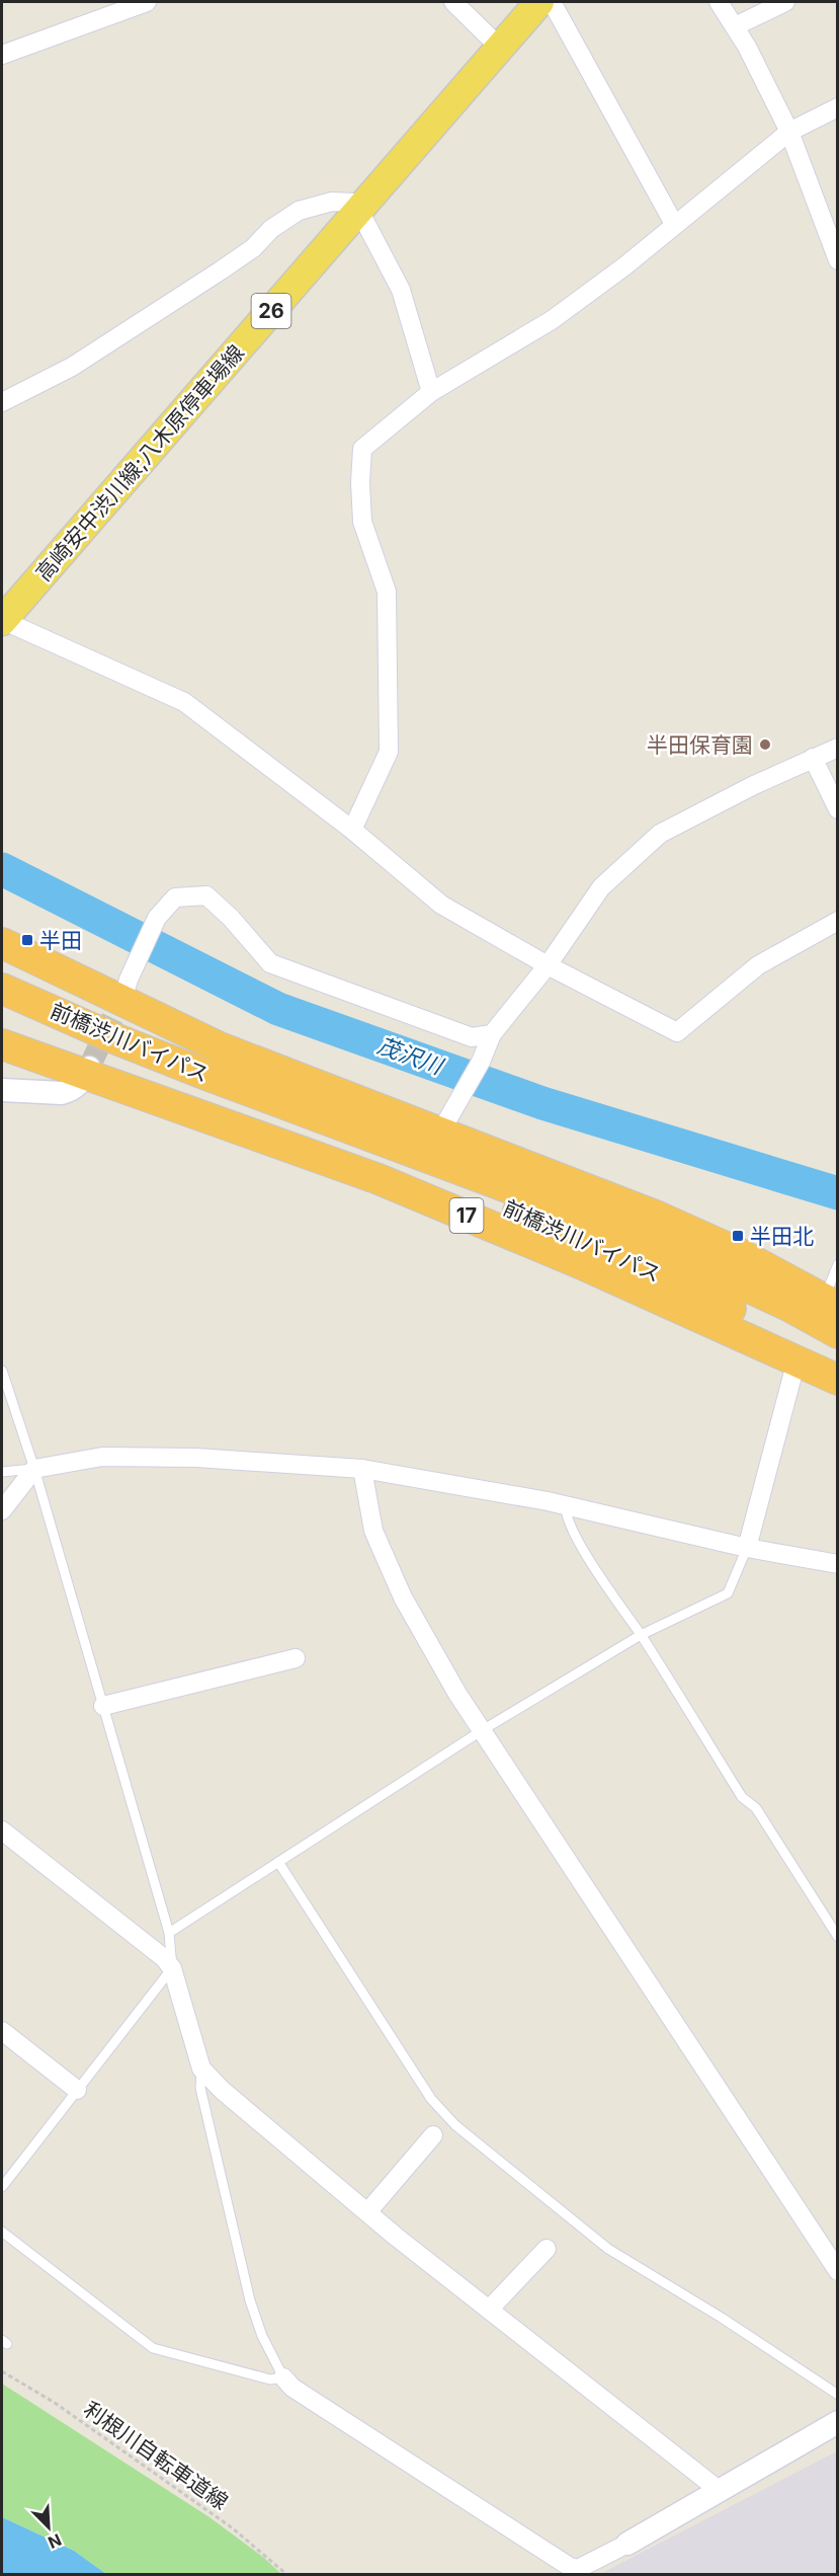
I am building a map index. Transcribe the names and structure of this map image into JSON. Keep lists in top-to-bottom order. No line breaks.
{"streets":{"highway":["前橋渋川バイパス","17"],"main road":["26","高崎安中渋川線;八木原停車場線"],"path":["利根川自転車道線"]},"water":["茂沢川"],"places":{"other":["半田保育園"],"transit":["半田","半田北"]},"north":"bottom right"}
